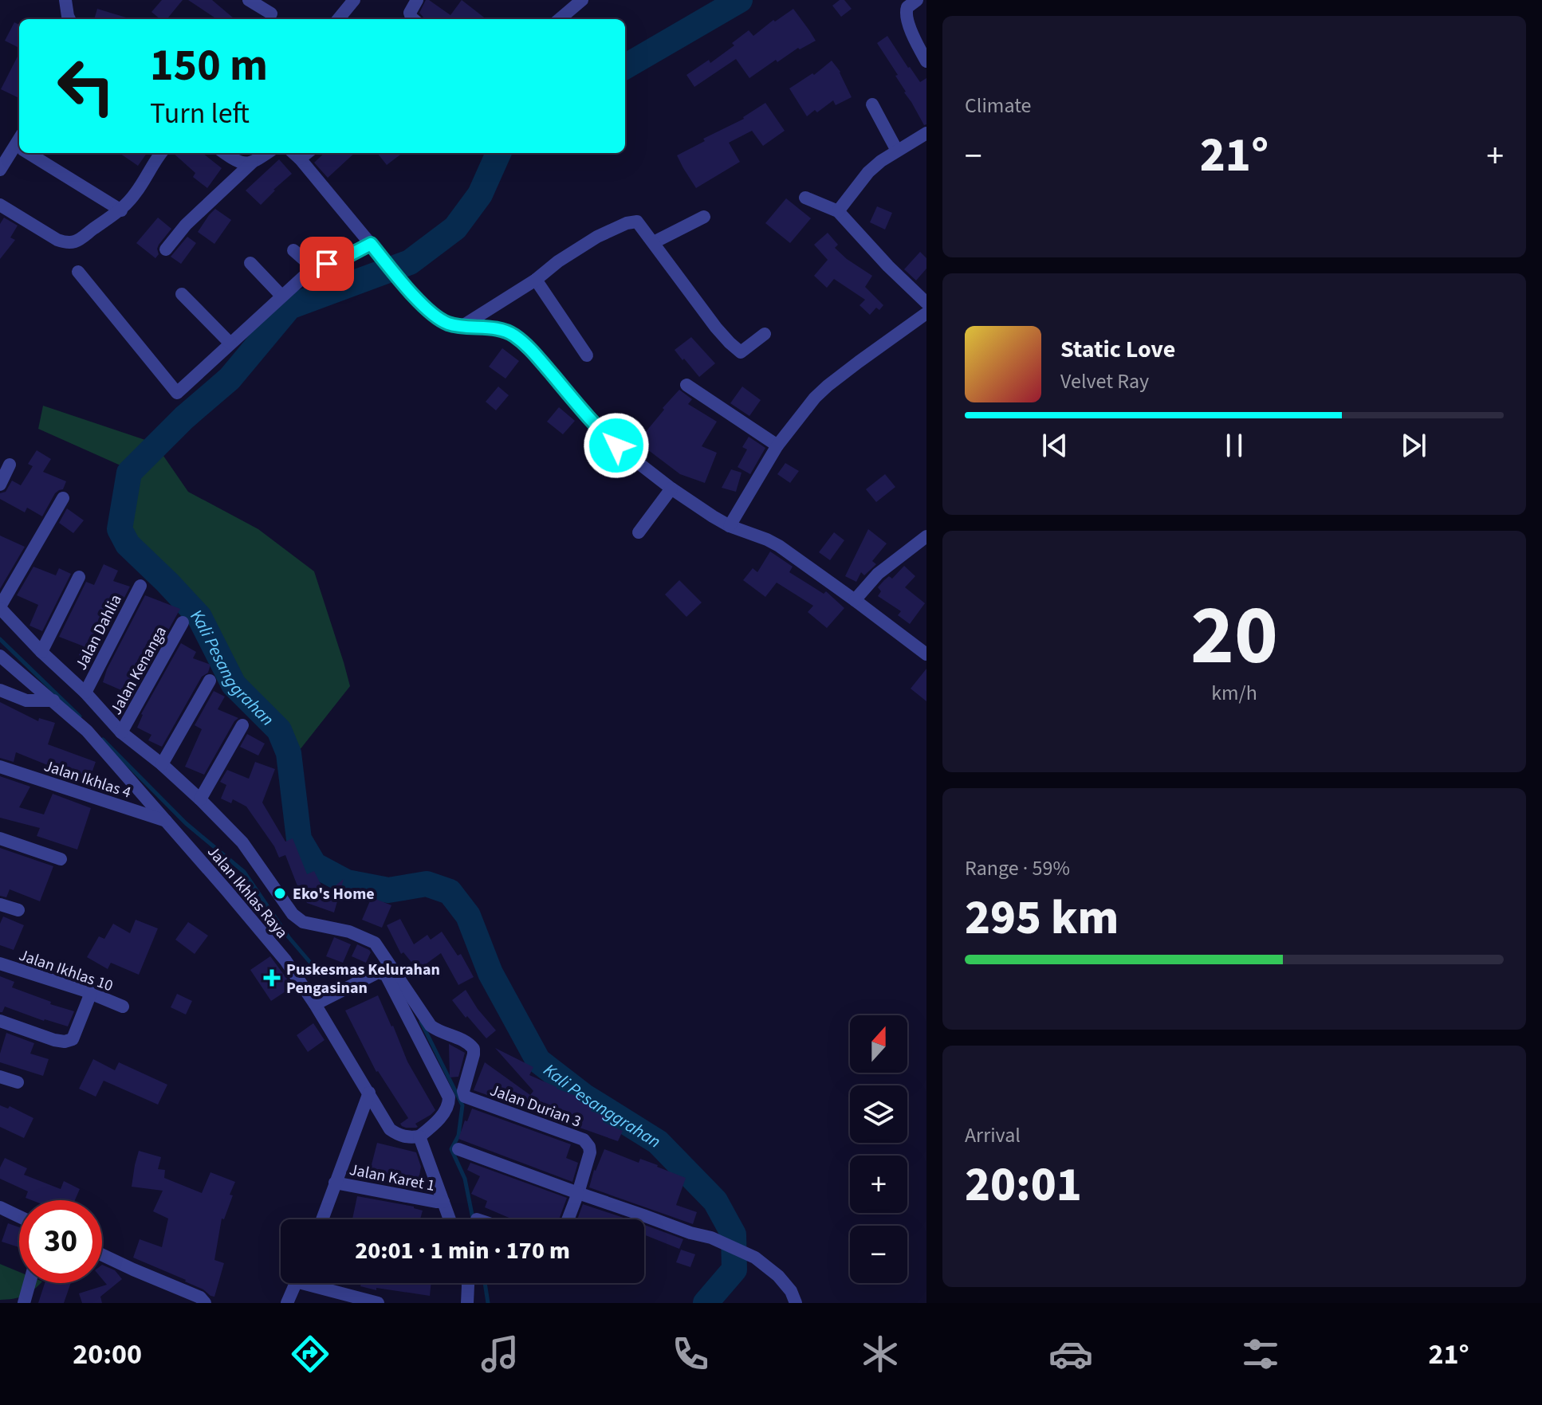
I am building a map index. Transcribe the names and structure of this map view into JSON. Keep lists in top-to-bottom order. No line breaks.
{"streets":{"street":["Jalan Dahlia","Jalan Kenanga","Jalan Ikhlas 4","Jalan Ikhlas Raya","Jalan Ikhlas 10","Jalan Durian 3","Jalan Karet 1"]},"crossings":[["Jalan Ikhlas 4","Jalan Ikhlas Raya"]],"water":["Kali Pesanggrahan"],"places":{"other":["Eko's Home"],"health":["Puskesmas Kelurahan Pengasinan"]},"north":"top","page":{"tile":["Climate",["20","km/h"],["Range · 59%","295 km"],["Arrival","20:01"]],"turn":["150 m","Turn left"],"heat":["−","21°","+"],"song":["Static Love","Velvet Ray"],"map_buttons":["+","−"],"limit":"30","trip":"20:01 · 1 min · 170 m","tabs":["20:00","21°"]}}
